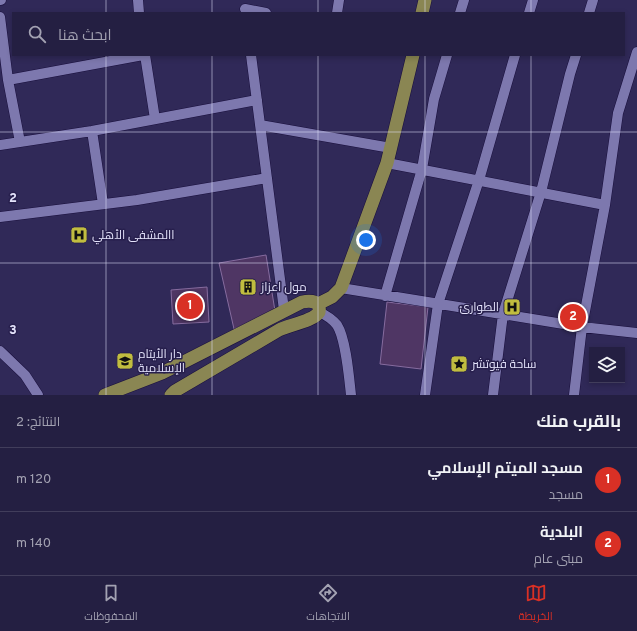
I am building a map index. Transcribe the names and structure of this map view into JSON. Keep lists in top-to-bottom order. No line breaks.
{"places":{"hospital":["االمشفى الأهلي","الطوارئ"],"building":["مول اعزاز"],"school or university":["دار الأيتام الإسلامية"],"place":["ساحة فيوتشر"]},"page":{"search":"ابحث هنا","pins":["1","2"],"heading":["بالقرب منك","النتائج: 2"],"list":[{"mark":"1","name":"مسجد الميتم الإسلامي","note":"مسجد","value":"120 m"},{"mark":"2","name":"البلدية","note":"مبنى عام","value":"140 m"}],"nav":["الخريطة","الاتجاهات","المحفوظات"]},"grid":{"rows":["2","3"]}}
